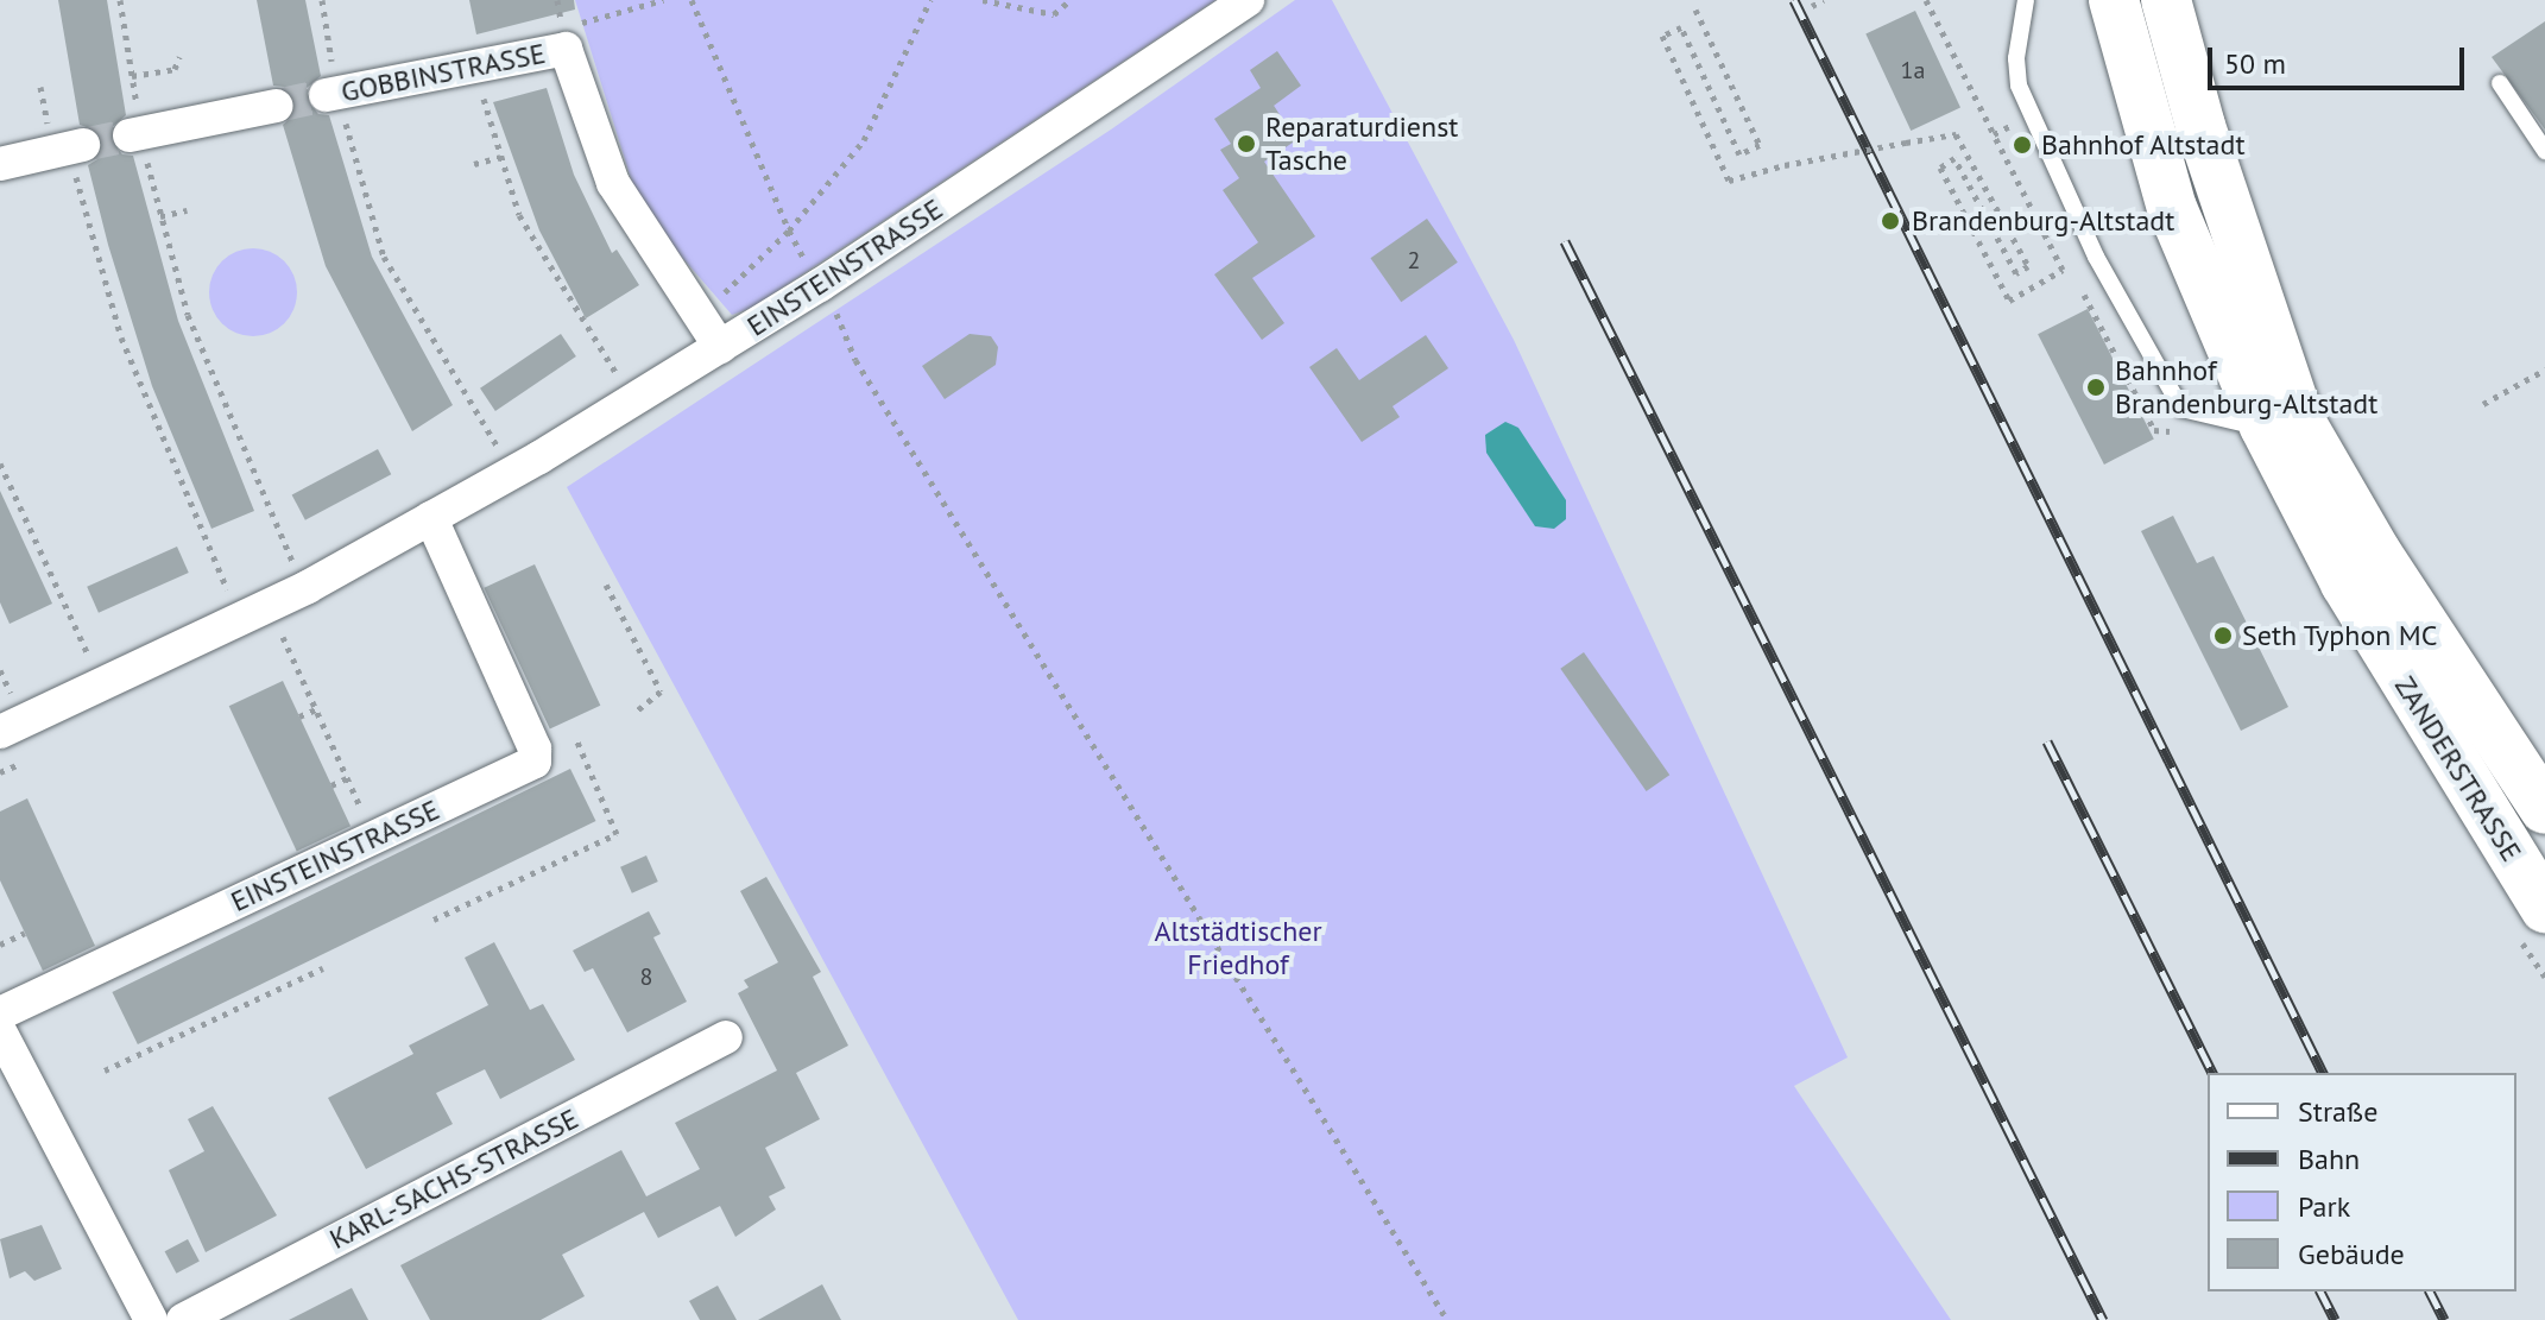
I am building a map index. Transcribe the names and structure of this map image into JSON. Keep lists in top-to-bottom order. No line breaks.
{"streets":{"main road":["ZANDERSTRASSE"],"street":["GOBBINSTRASSE","EINSTEINSTRASSE","KARL-SACHS-STRASSE"]},"crossings":[["GOBBINSTRASSE","EINSTEINSTRASSE"]],"parks":["Altstädtischer Friedhof"],"places":["Reparaturdienst Tasche","Bahnhof Altstadt","Brandenburg-Altstadt","Bahnhof Brandenburg-Altstadt","Seth Typhon MC"],"house_numbers":["1a","2","8"],"legend":["Straße","Bahn","Park","Gebäude"],"scale_bar":"50 m"}
